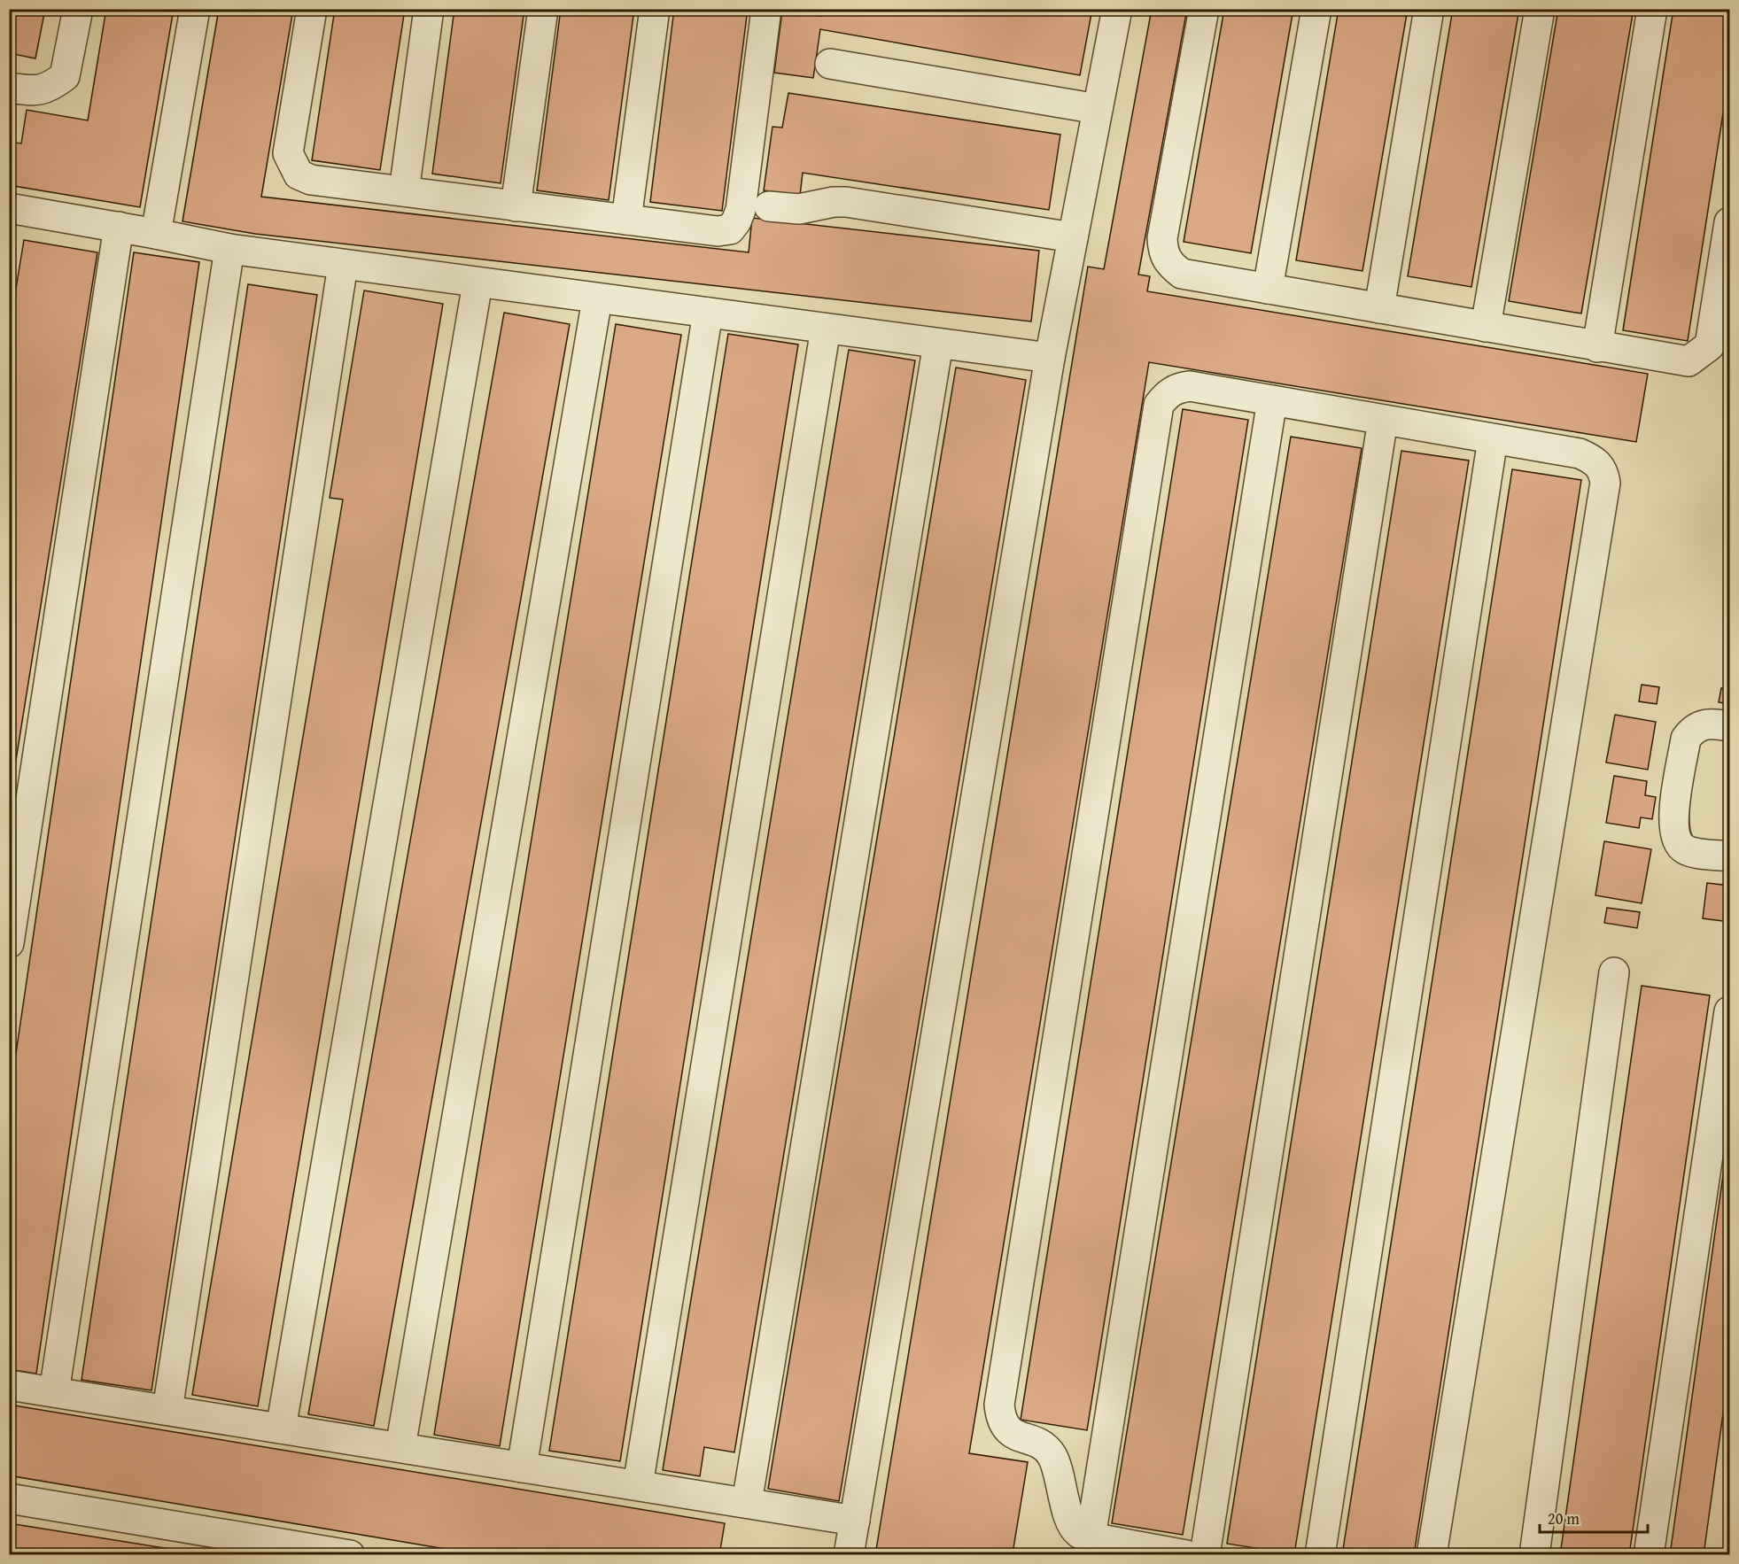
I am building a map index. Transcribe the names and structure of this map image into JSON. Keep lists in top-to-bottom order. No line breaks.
{"scale_bar":"20 m"}
